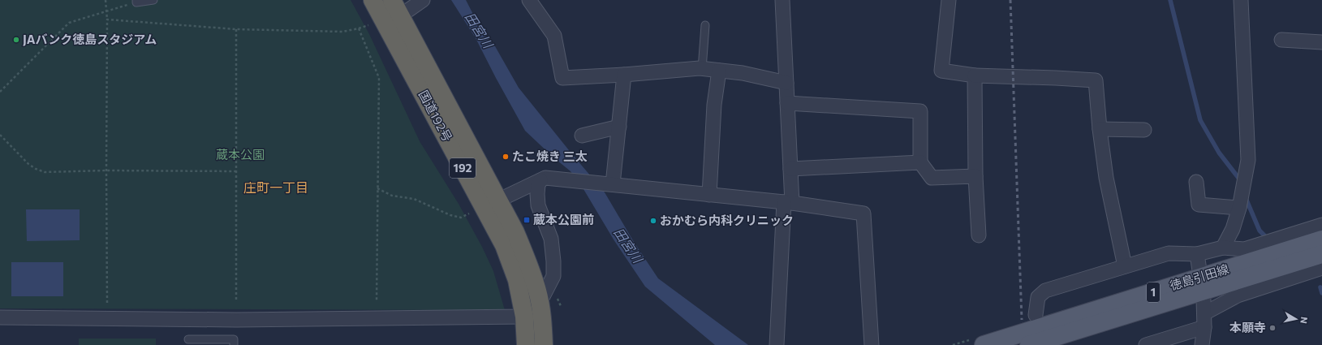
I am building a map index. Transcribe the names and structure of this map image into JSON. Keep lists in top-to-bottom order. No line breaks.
{"streets":{"highway":["国道192号","192"],"main road":["徳島引田線","1"]},"districts":["庄町一丁目"],"water":["田宮川"],"parks":["蔵本公園"],"places":{"other":["JAバンク徳島スタジアム","たこ焼き 三太","おかむら内科クリニック","本願寺"],"transit":["蔵本公園前"]},"north":"right"}
